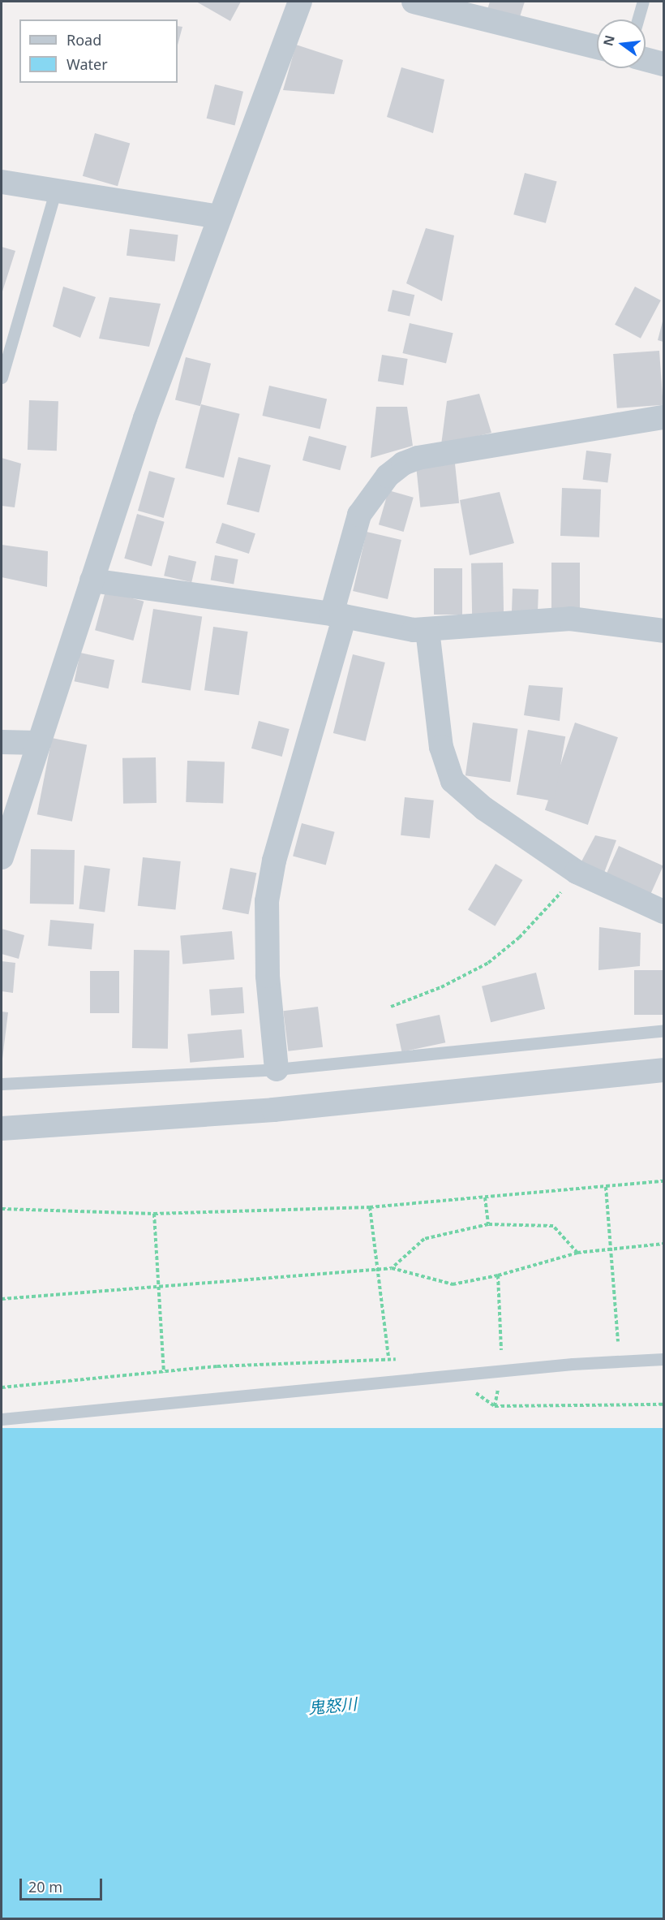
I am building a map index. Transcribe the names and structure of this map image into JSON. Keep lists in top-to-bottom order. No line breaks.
{"water":["鬼怒川"],"legend":["Road","Water"],"scale_bar":"20 m","north":"left"}
